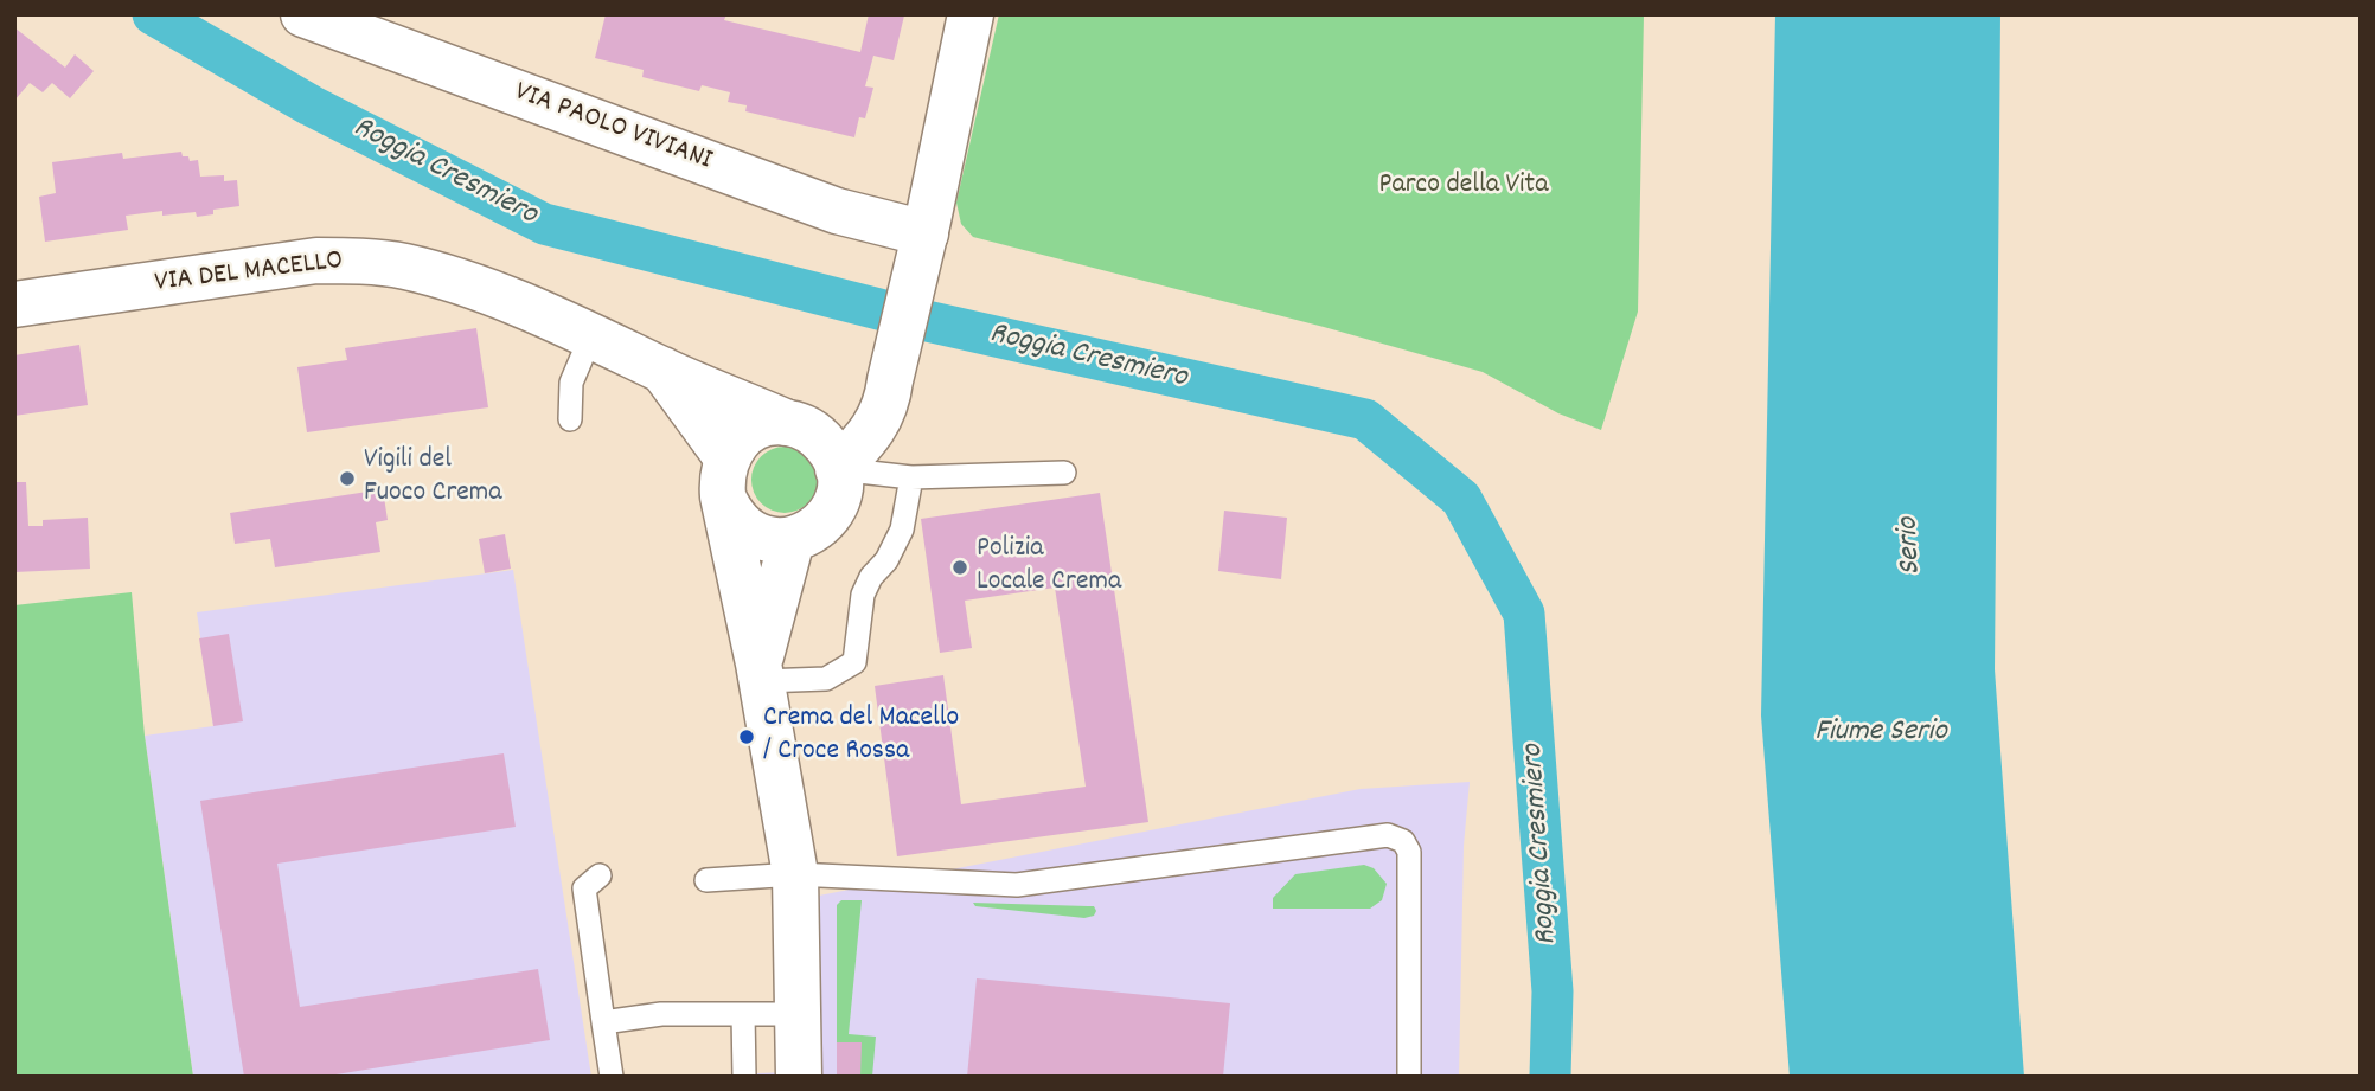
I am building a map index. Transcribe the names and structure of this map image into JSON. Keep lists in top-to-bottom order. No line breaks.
{"streets":{"street":["VIA PAOLO VIVIANI","VIA DEL MACELLO"]},"water":["Roggia Cresmiero","Serio","Fiume Serio"],"parks":["Parco della Vita"],"places":["Vigili del Fuoco Crema","Polizia Locale Crema","Crema del Macello / Croce Rossa"]}
